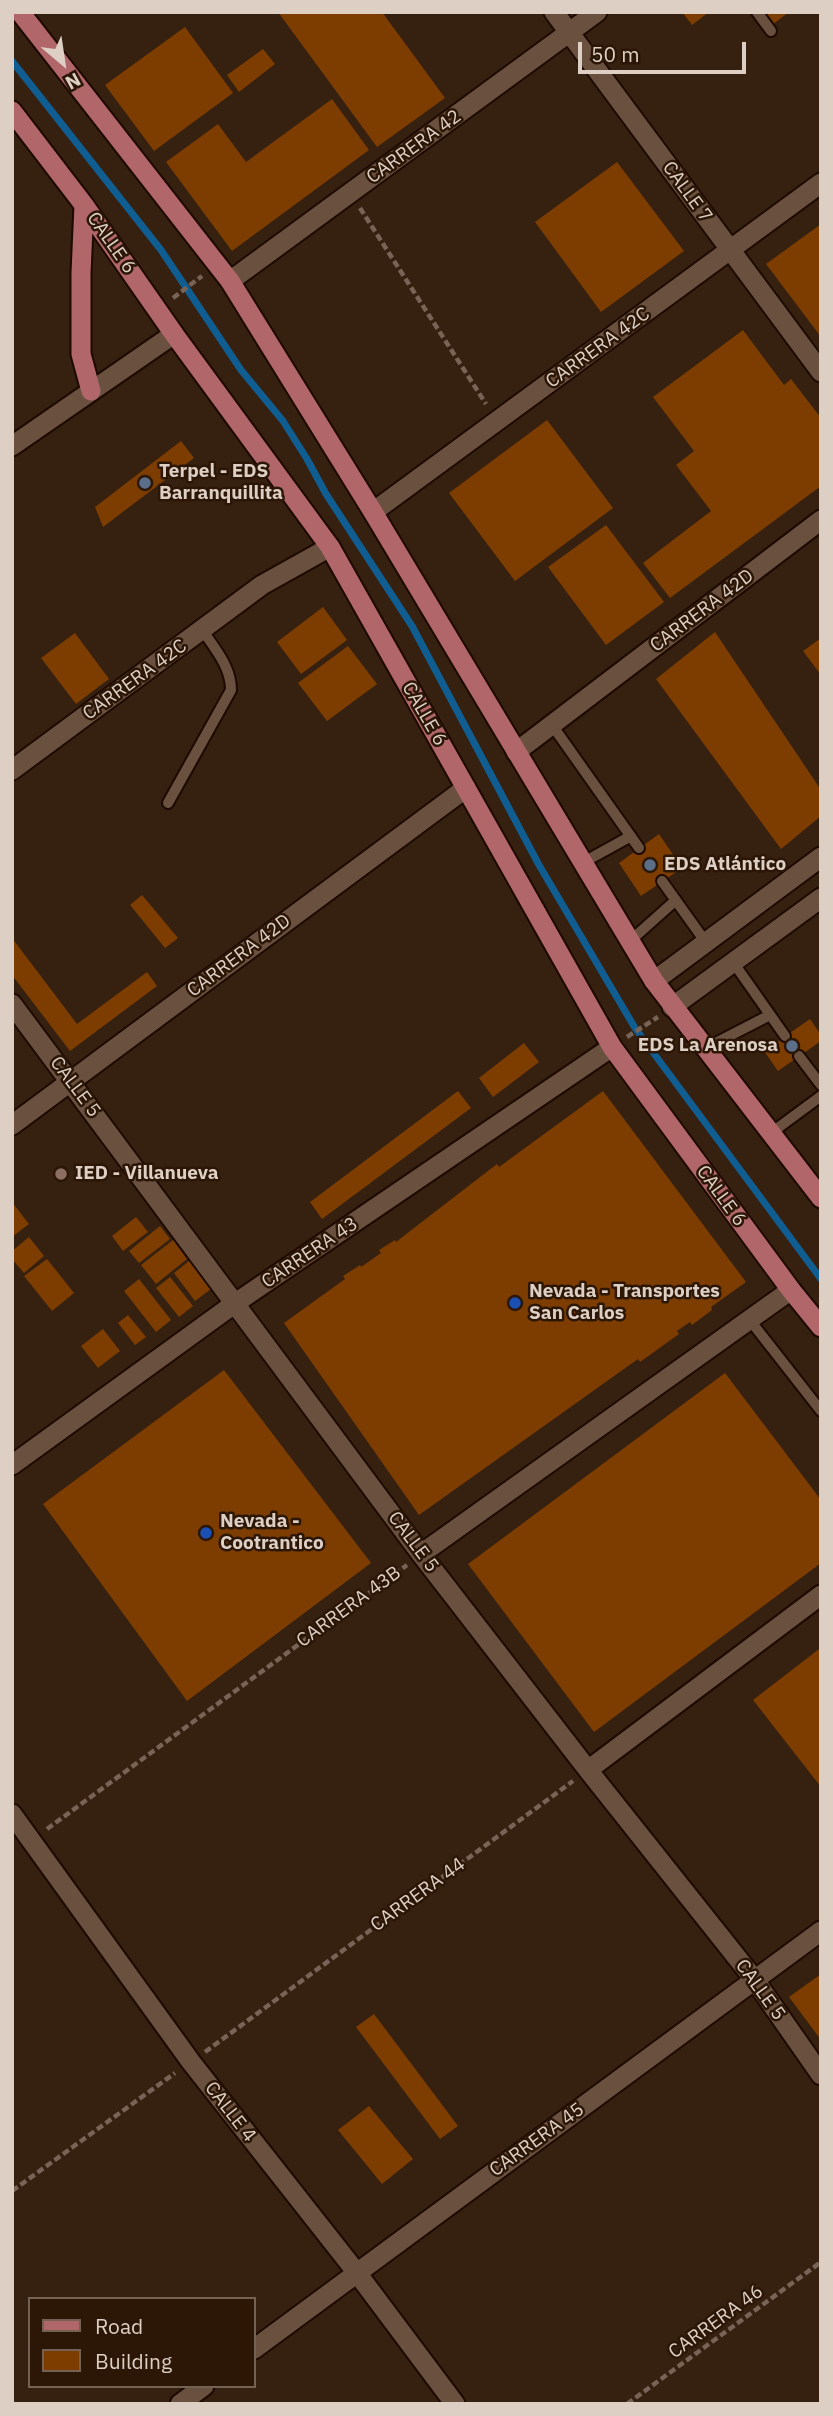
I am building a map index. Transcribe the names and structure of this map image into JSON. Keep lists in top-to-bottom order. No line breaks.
{"streets":{"main road":["CALLE 6"],"street":["CARRERA 42","CALLE 7","CARRERA 42C","CARRERA 42D","CALLE 5","CARRERA 43","CARRERA 43B","CALLE 4","CARRERA 45"],"path":["CARRERA 44","CARRERA 46"]},"crossings":[["CARRERA 42","CALLE 7"],["CALLE 7","CARRERA 42C"],["CALLE 6","CARRERA 42C"],["CALLE 6","CARRERA 42D"],["CALLE 6","CARRERA 43"],["CALLE 6","CARRERA 43B"],["CARRERA 42D","CALLE 5"],["CALLE 5","CARRERA 43"],["CALLE 5","CARRERA 43B"],["CALLE 5","CARRERA 44"],["CALLE 5","CARRERA 45"],["CARRERA 43B","CALLE 4"],["CARRERA 44","CALLE 4"],["CALLE 4","CARRERA 45"]],"places":["Terpel - EDS Barranquillita","EDS Atlántico","EDS La Arenosa","IED - Villanueva","Nevada - Transportes San Carlos","Nevada - Cootrantico"],"legend":["Road","Building"],"scale_bar":"50 m","north":"bottom right"}
